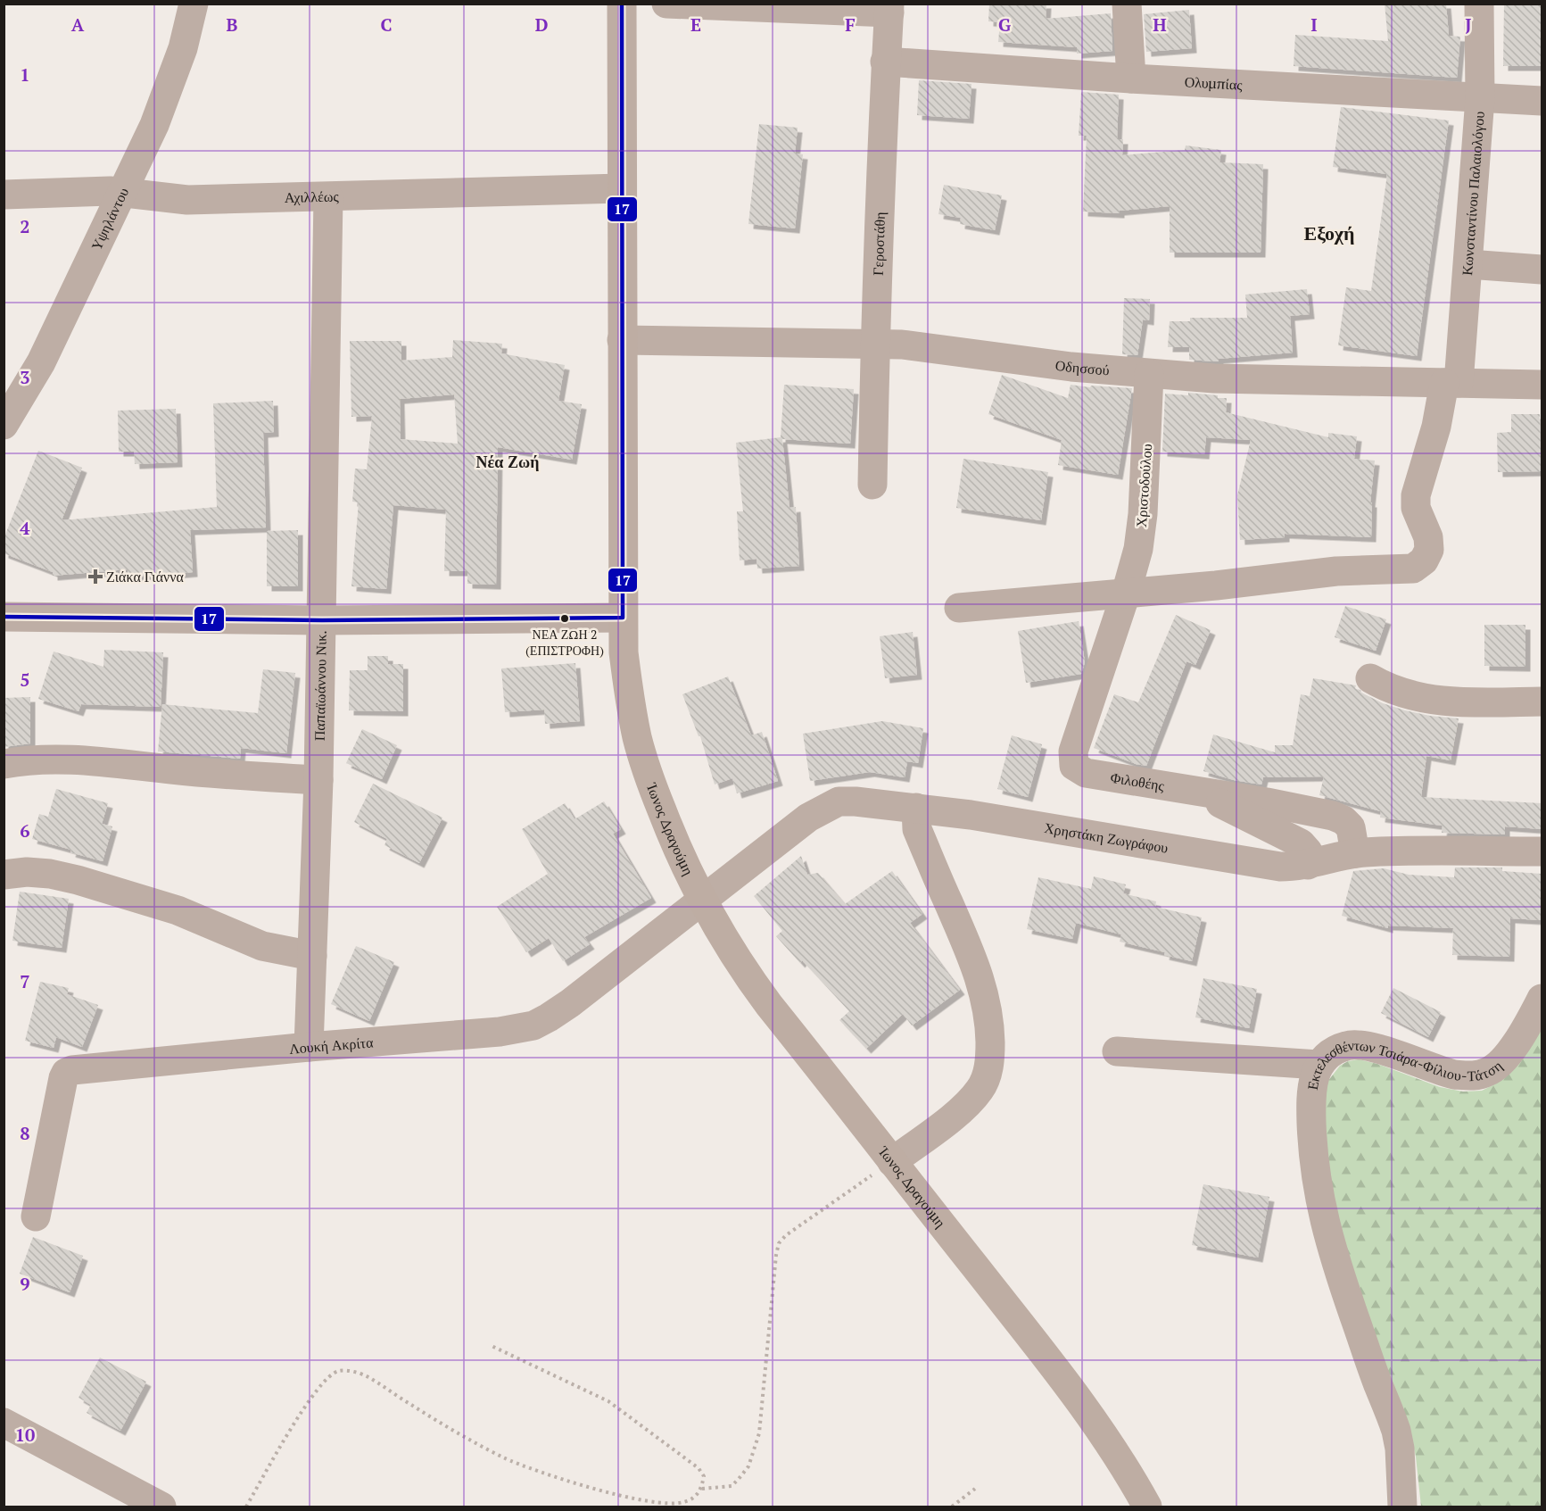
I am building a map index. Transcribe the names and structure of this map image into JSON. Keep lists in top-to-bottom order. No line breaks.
{"streets":{"main road":["Ίωνος Δραγούμη"],"street":["Ολυμπίας","Κωνσταντίνου Παλαιολόγου","Αχιλλέως","Υψηλάντου","Γεροστάθη","Οδησσού","Χριστοδούλου","Παπαϊωάννου Νικ.","Φιλοθέης","Χρηστάκη Ζωγράφου","Λουκή Ακρίτα","Εκτελεσθέντων Τσιάρα-Φίλιου-Τάτση"]},"crossings":[["Ολυμπίας","Κωνσταντίνου Παλαιολόγου"],["Ολυμπίας","Γεροστάθη"],["Κωνσταντίνου Παλαιολόγου","Οδησσού"],["Κωνσταντίνου Παλαιολόγου","Χριστοδούλου"],["Κωνσταντίνου Παλαιολόγου","Φιλοθέης"],["Αχιλλέως","Υψηλάντου"],["Αχιλλέως","Παπαϊωάννου Νικ."],["Αχιλλέως","Ίωνος Δραγούμη"],["Γεροστάθη","Οδησσού"],["Οδησσού","Χριστοδούλου"],["Οδησσού","Ίωνος Δραγούμη"],["Χριστοδούλου","Φιλοθέης"],["Παπαϊωάννου Νικ.","Λουκή Ακρίτα"],["Φιλοθέης","Χρηστάκη Ζωγράφου"],["Ίωνος Δραγούμη","Χρηστάκη Ζωγράφου"],["Ίωνος Δραγούμη","Λουκή Ακρίτα"],["Χρηστάκη Ζωγράφου","Λουκή Ακρίτα"]],"districts":["Εξοχή","Νέα Ζωή"],"places":{"health":["Ζιάκα Γιάννα"],"other":["ΝΕΑ ΖΩΗ 2 (ΕΠΙΣΤΡΟΦΗ)"]},"lines":["transit line 17"],"grid":{"columns":["A","B","C","D","E","F","G","H","I","J"],"rows":["1","2","3","4","5","6","7","8","9","10"]}}
